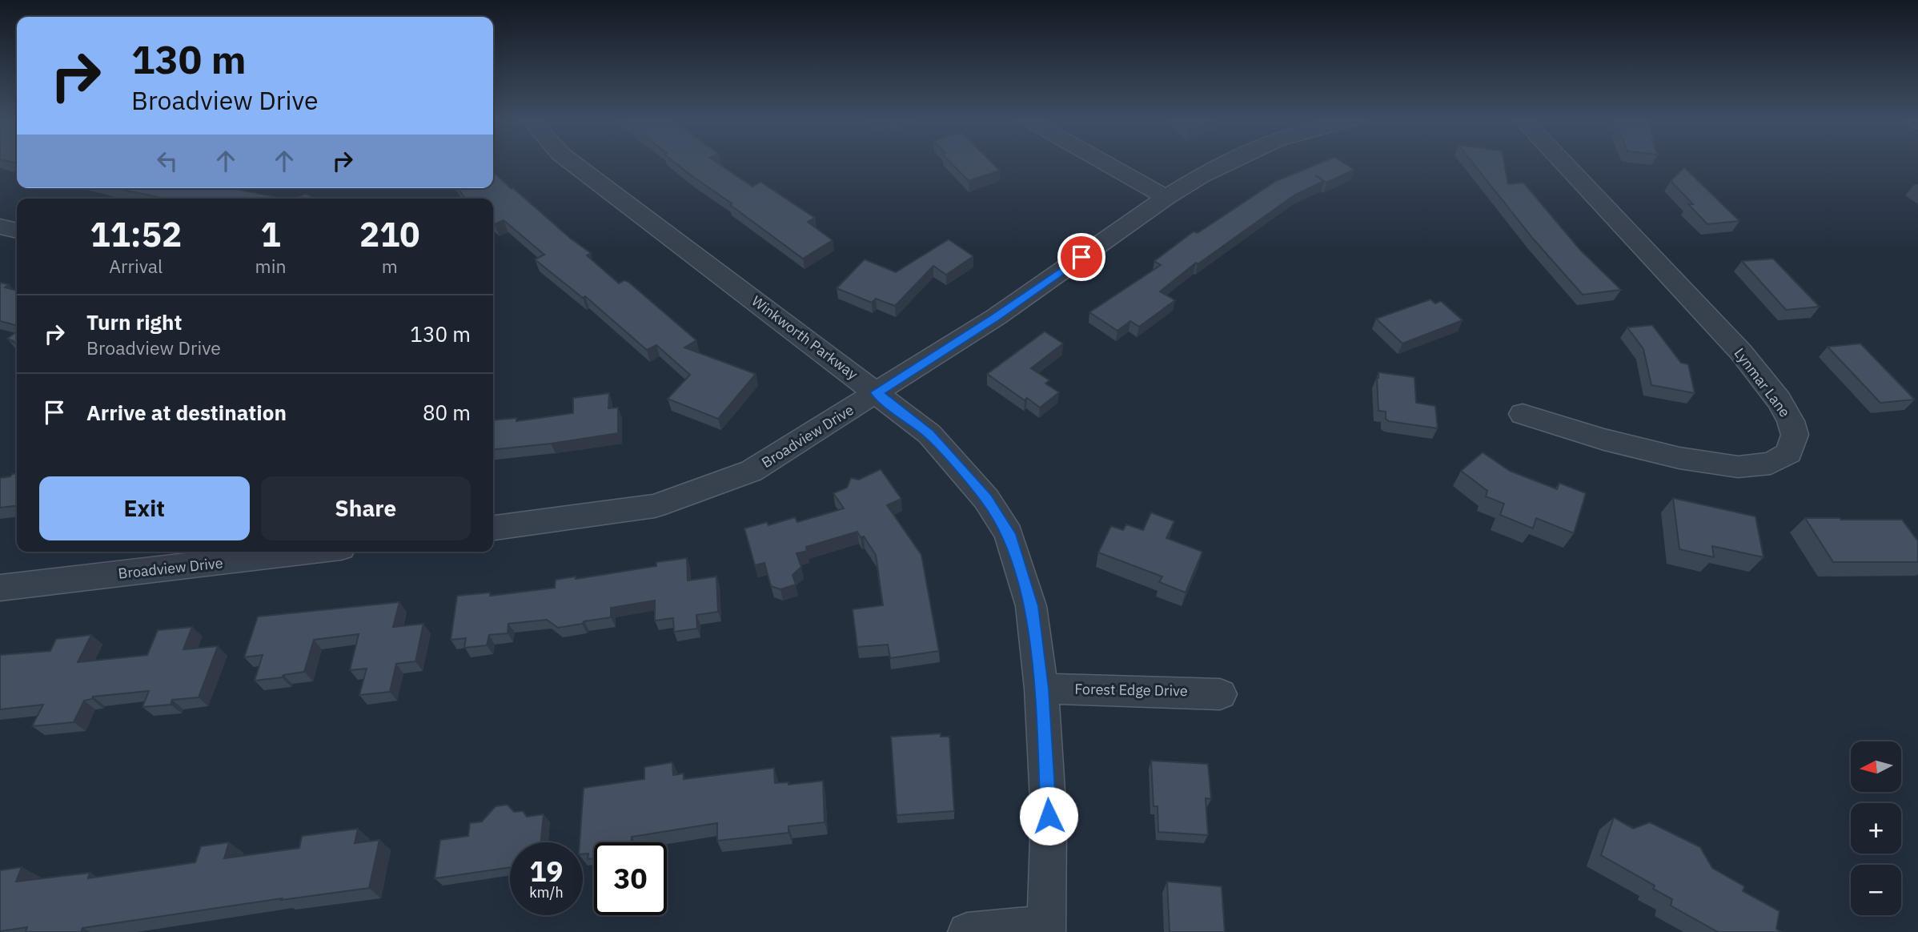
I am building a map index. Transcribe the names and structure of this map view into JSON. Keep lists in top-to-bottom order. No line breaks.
{"streets":{"street":["Winkworth Parkway","Lynmar Lane","Broadview Drive","Forest Edge Drive"]},"crossings":[["Winkworth Parkway","Broadview Drive"],["Winkworth Parkway","Forest Edge Drive"]],"north":"left","page":{"turn":["130 m","Broadview Drive"],"eta":["11:52","Arrival","1","min","210","m"],"list":[{"name":"Turn right","note":"Broadview Drive","value":"130 m"},{"name":"Arrive at destination","value":"80 m"}],"buttons":["Exit","Share"],"map_buttons":["+","−"],"speed":"19 km/h","limit":"30"}}
